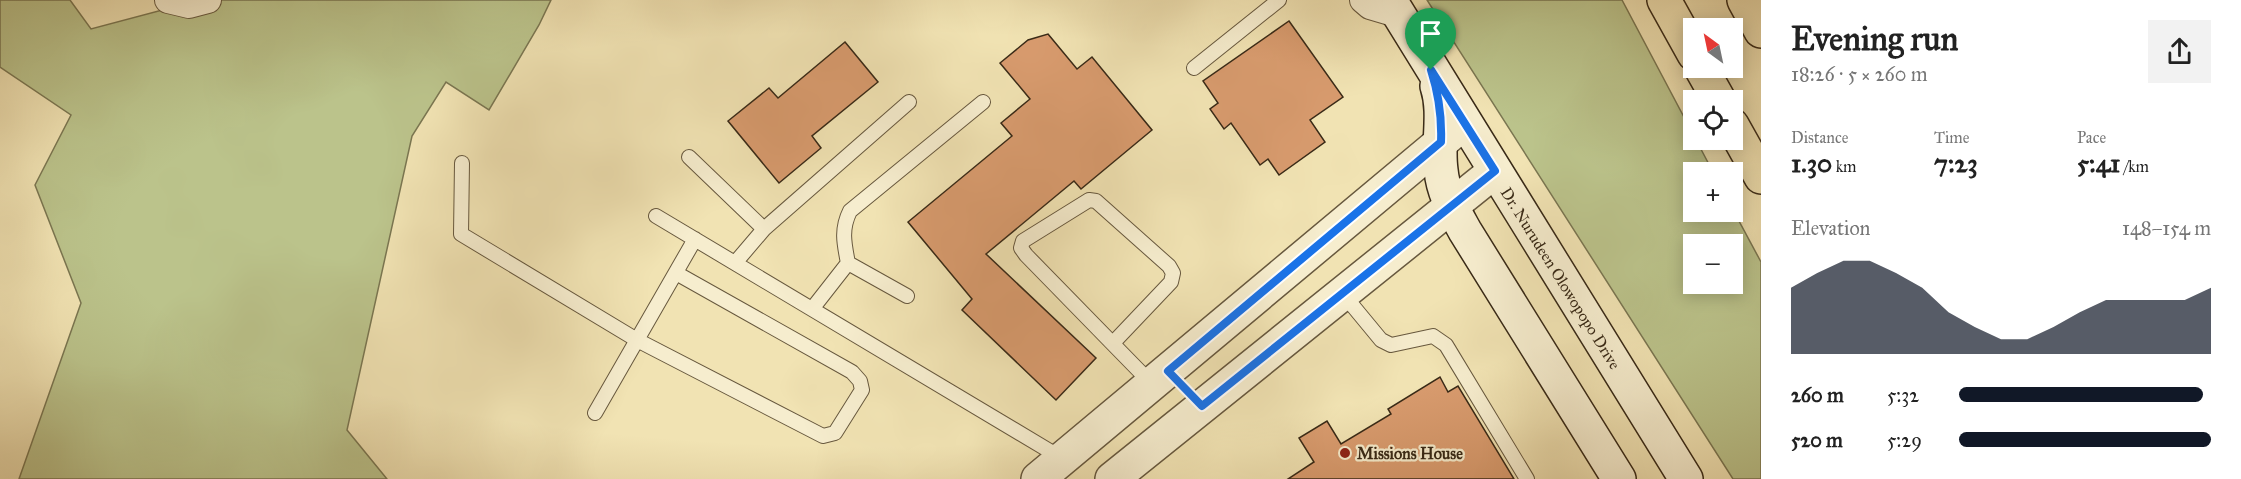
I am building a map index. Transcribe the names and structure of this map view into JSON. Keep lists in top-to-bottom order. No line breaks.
{"streets":{"street":["Dr. Nurudeen Olowopopo Drive"]},"places":["Missions House"],"north":"top left","page":{"heading":["Evening run","18:26 · 5 × 260 m"],"map_buttons":["+","−"],"stats":[["Distance","1.30 km"],["Time","7:23"],["Pace","5:41 /km"]],"chart":["Elevation","148–154 m"],"list":[{"name":"260 m","note":"5:32"},{"name":"520 m","note":"5:29"}]}}
